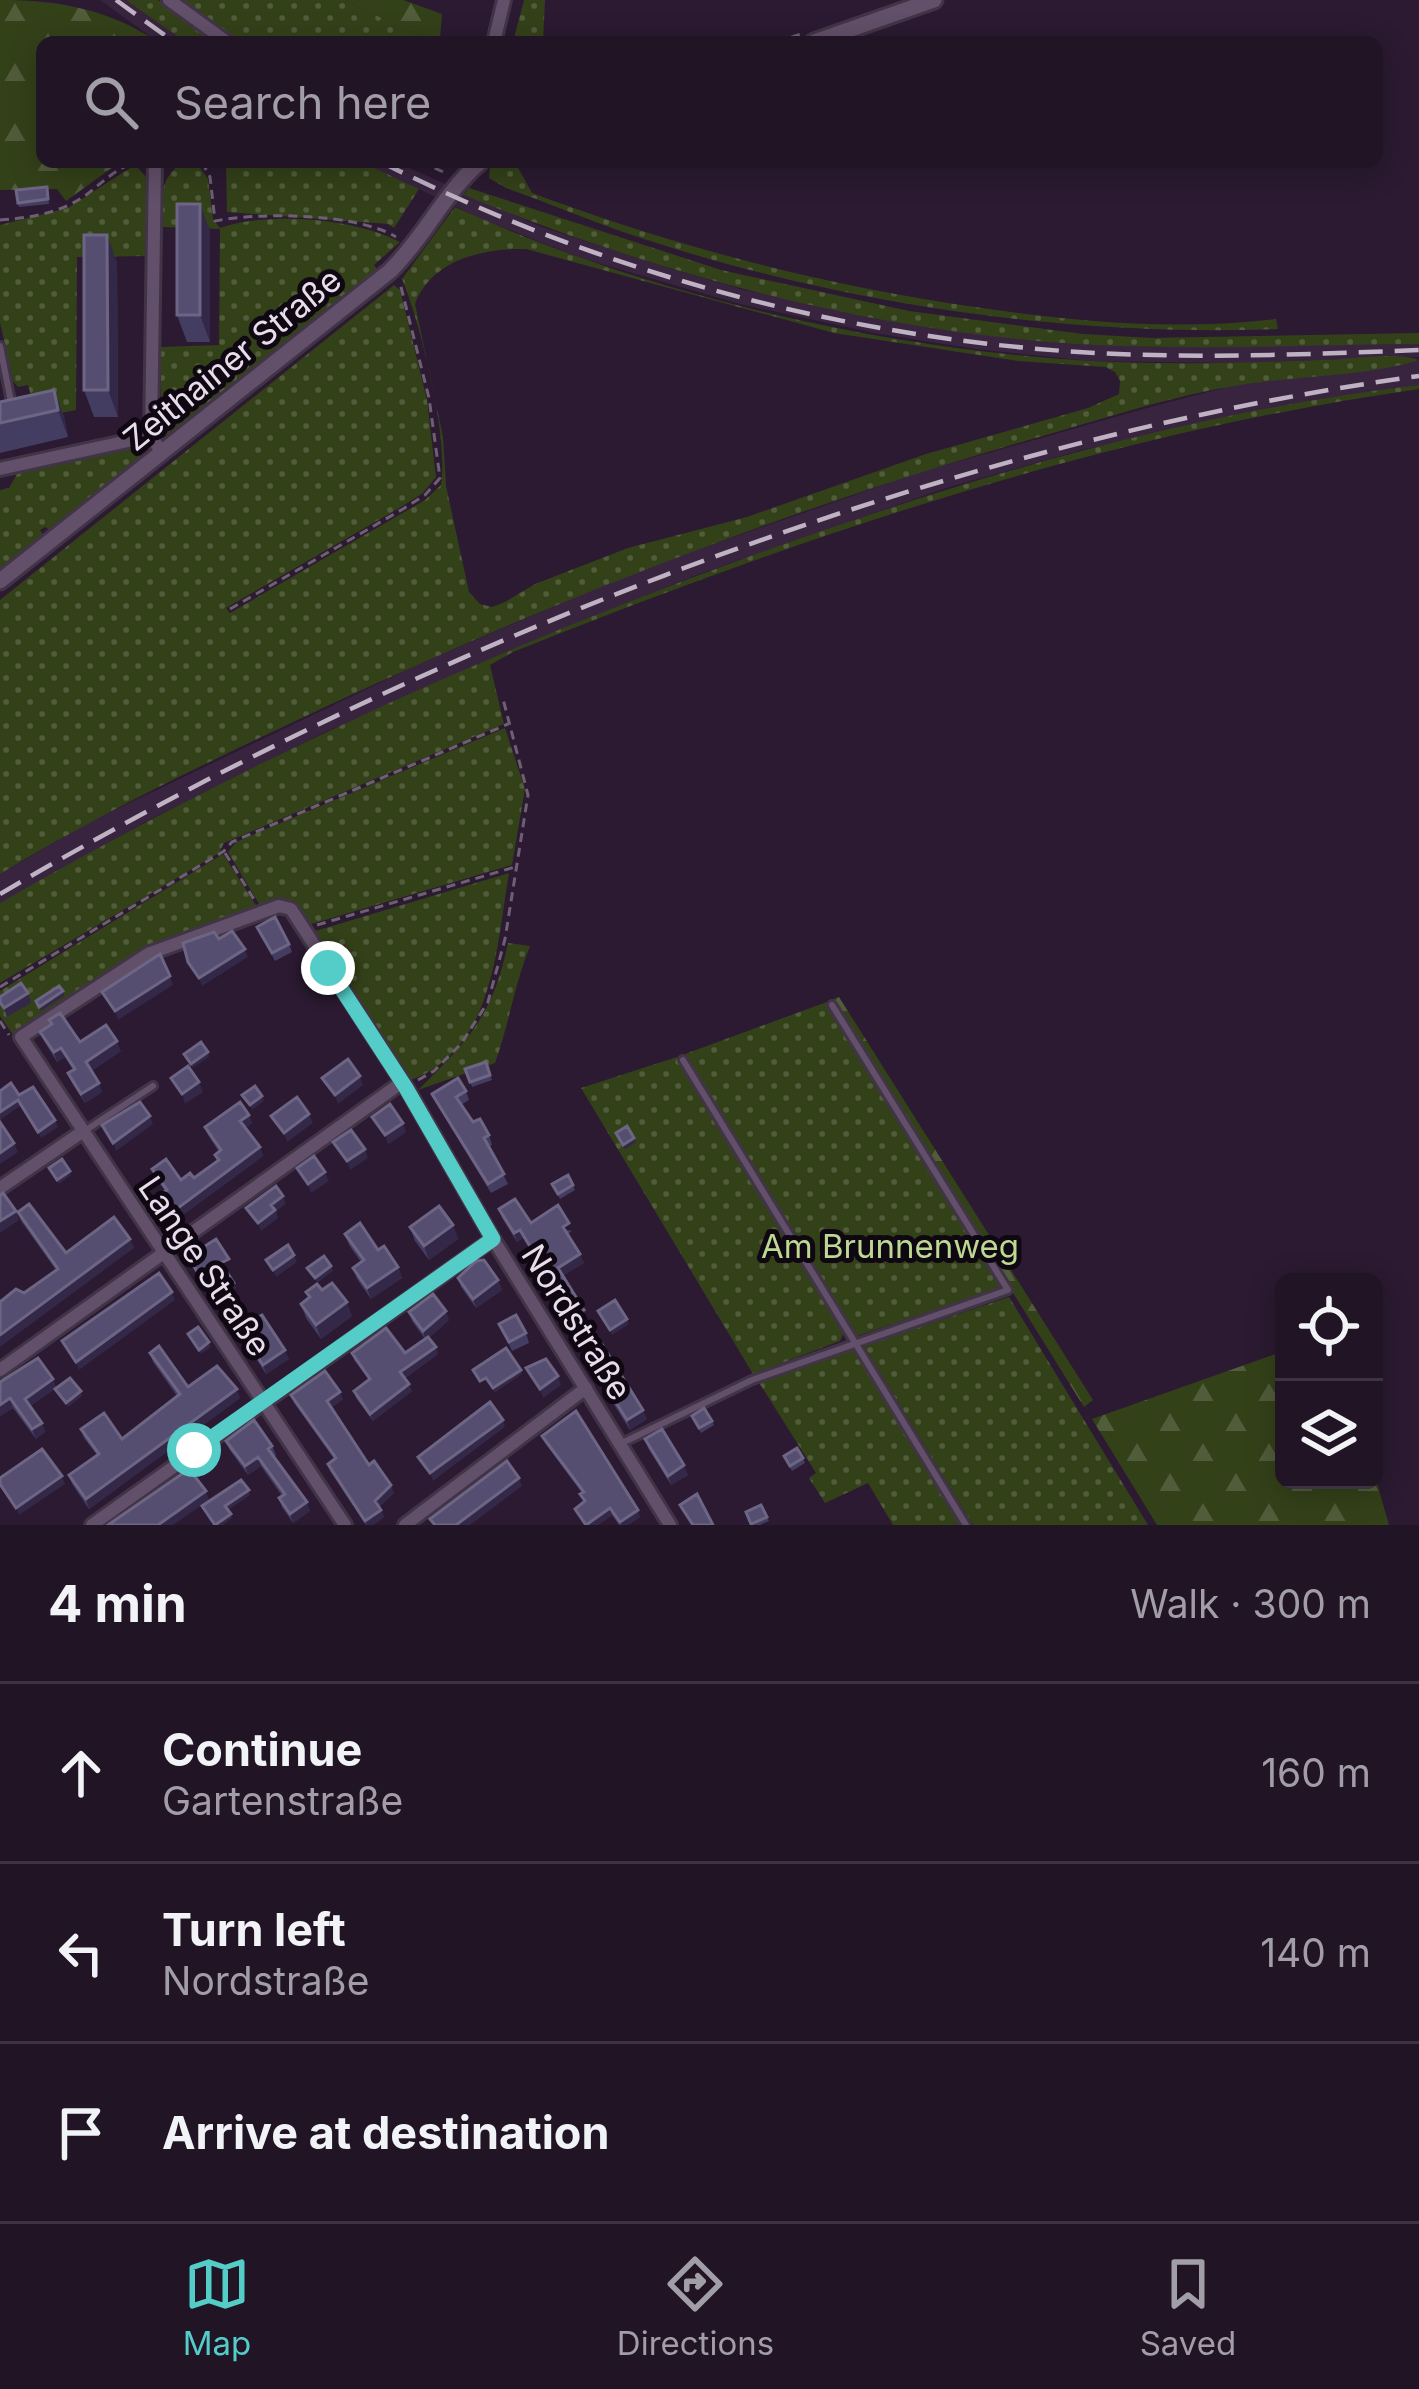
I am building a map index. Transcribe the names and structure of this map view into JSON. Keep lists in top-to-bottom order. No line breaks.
{"streets":{"street":["Zeithainer Straße","Lange Straße","Nordstraße"]},"crossings":[["Lange Straße","Nordstraße"]],"parks":["Am Brunnenweg"],"page":{"search":"Search here","heading":["4 min","Walk · 300 m"],"list":[["Continue","Gartenstraße","160 m"],["Turn left","Nordstraße","140 m"],"Arrive at destination"],"nav":["Map","Directions","Saved"]}}
